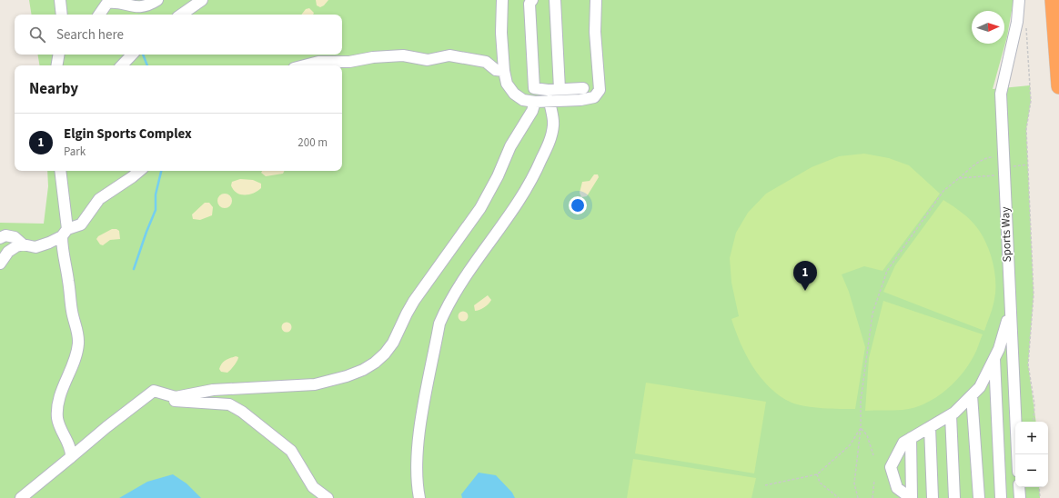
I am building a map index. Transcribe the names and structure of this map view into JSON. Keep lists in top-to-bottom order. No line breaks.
{"streets":{"street":["Sports Way"]},"north":"right","page":{"search":"Search here","heading":"Nearby","list":[{"mark":"1","name":"Elgin Sports Complex","note":"Park","value":"200 m"}],"pins":"1","map_buttons":["+","−"]}}
